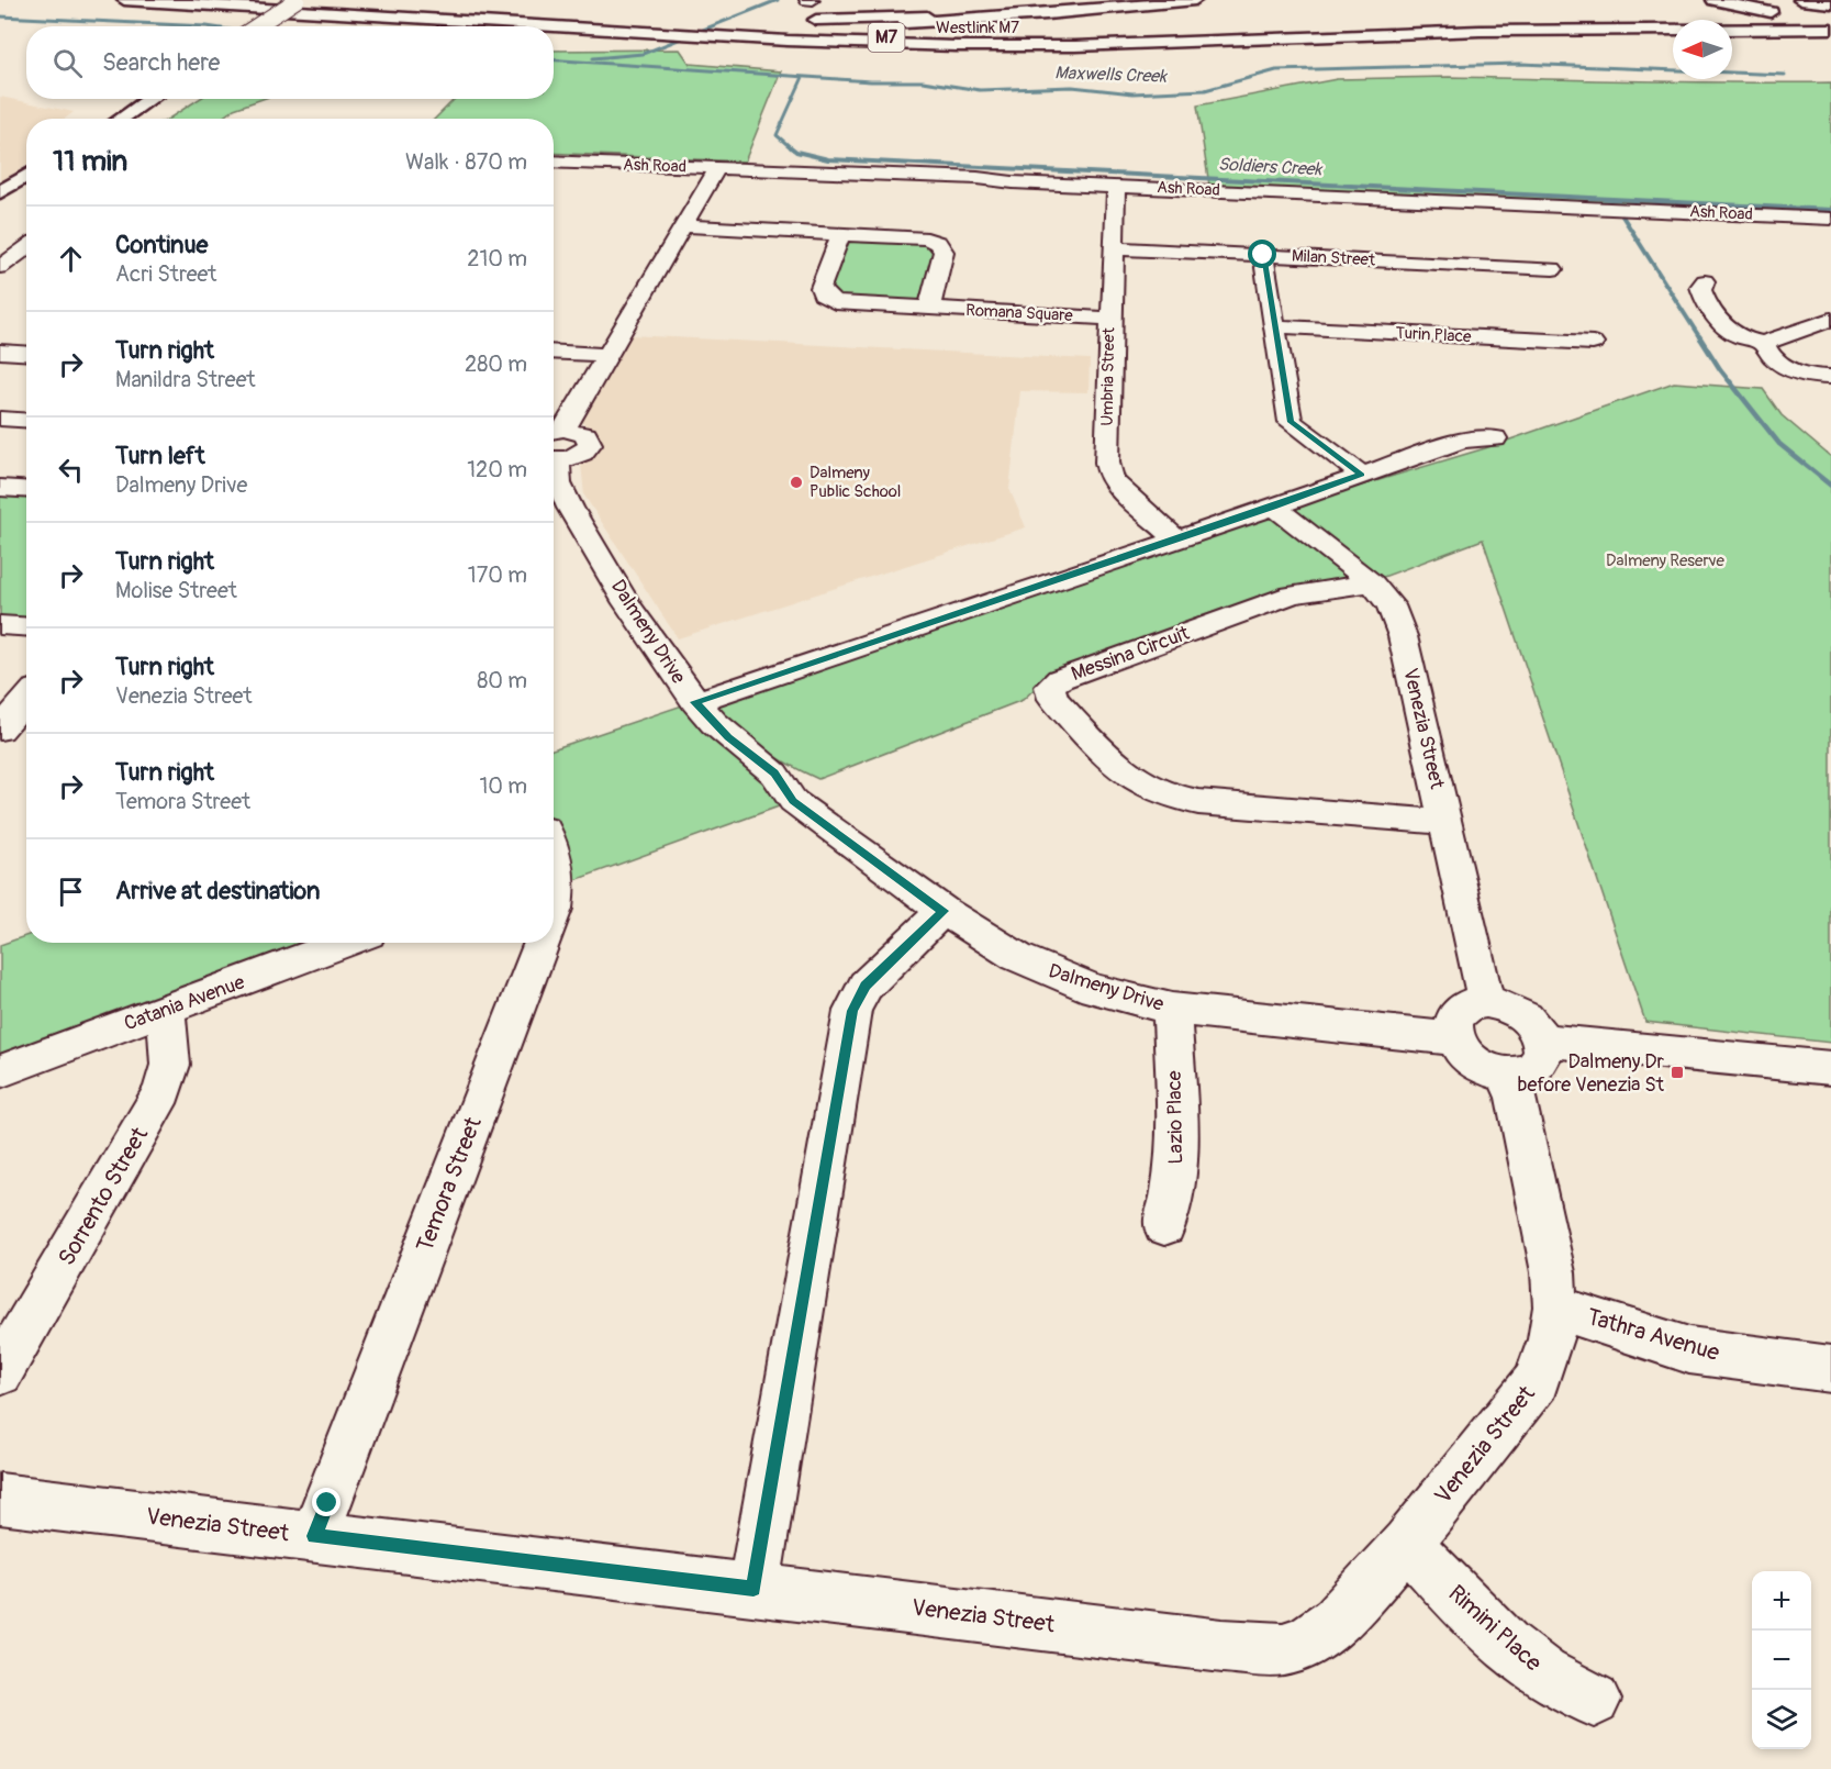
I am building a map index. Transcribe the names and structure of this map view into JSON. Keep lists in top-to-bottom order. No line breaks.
{"streets":{"main road":["Westlink M7","M7"],"street":["Ash Road","Milan Street","Romana Square","Turin Place","Umbria Street","Dalmeny Drive","Messina Circuit","Venezia Street","Catania Avenue","Lazio Place","Temora Street","Sorrento Street","Tathra Avenue","Rimini Place"]},"crossings":[["Westlink M7","M7"],["Ash Road","Umbria Street"],["Ash Road","Dalmeny Drive"],["Milan Street","Umbria Street"],["Romana Square","Umbria Street"],["Dalmeny Drive","Venezia Street"],["Dalmeny Drive","Lazio Place"],["Messina Circuit","Venezia Street"],["Venezia Street","Temora Street"],["Venezia Street","Tathra Avenue"],["Venezia Street","Rimini Place"],["Catania Avenue","Sorrento Street"]],"water":["Maxwells Creek","Soldiers Creek"],"parks":["Dalmeny Reserve"],"places":{"other":["Dalmeny Public School"],"transit":["Dalmeny Dr before Venezia St"]},"north":"left","page":{"search":"Search here","heading":["11 min","Walk · 870 m"],"list":[["Continue","Acri Street","210 m"],["Turn right","Manildra Street","280 m"],["Turn left","Dalmeny Drive","120 m"],["Turn right","Molise Street","170 m"],["Turn right","Venezia Street","80 m"],["Turn right","Temora Street","10 m"],"Arrive at destination"],"map_buttons":["+","−"]}}
